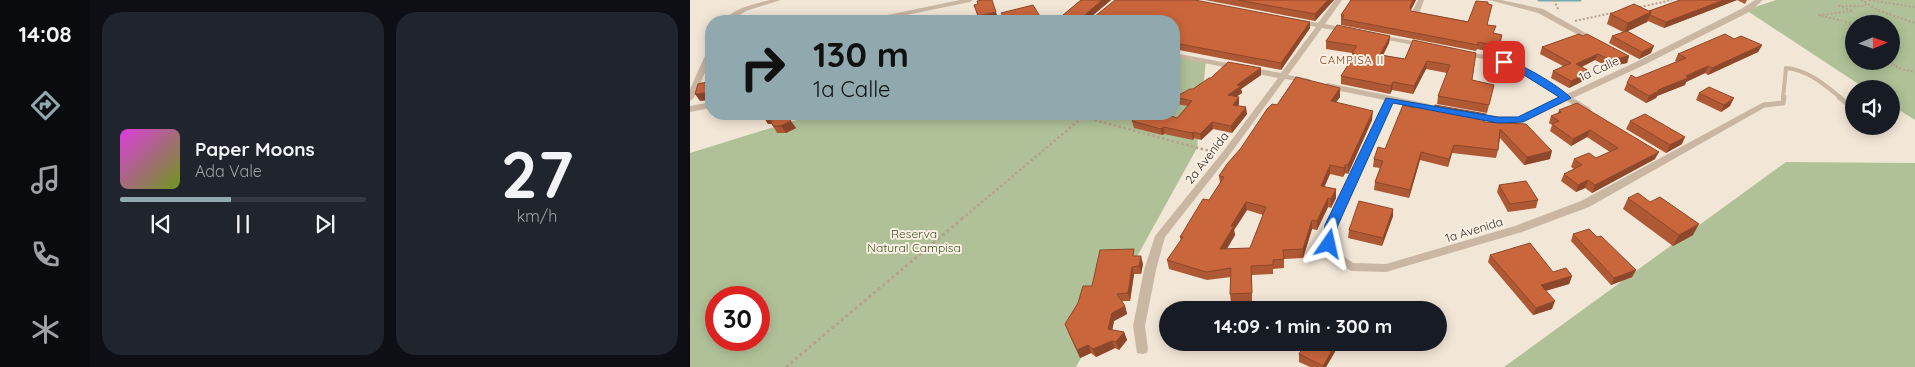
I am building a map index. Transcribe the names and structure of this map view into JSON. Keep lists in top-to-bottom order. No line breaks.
{"streets":{"street":["1a Calle","2a Avenida","1a Avenida"]},"districts":["CAMPISA II"],"parks":["Reserva Natural Campisa"],"north":"right","page":{"tabs":"14:08","tile":["27","km/h"],"turn":["130 m","1a Calle"],"song":["Paper Moons","Ada Vale"],"limit":"30","trip":"14:09 · 1 min · 300 m"}}
